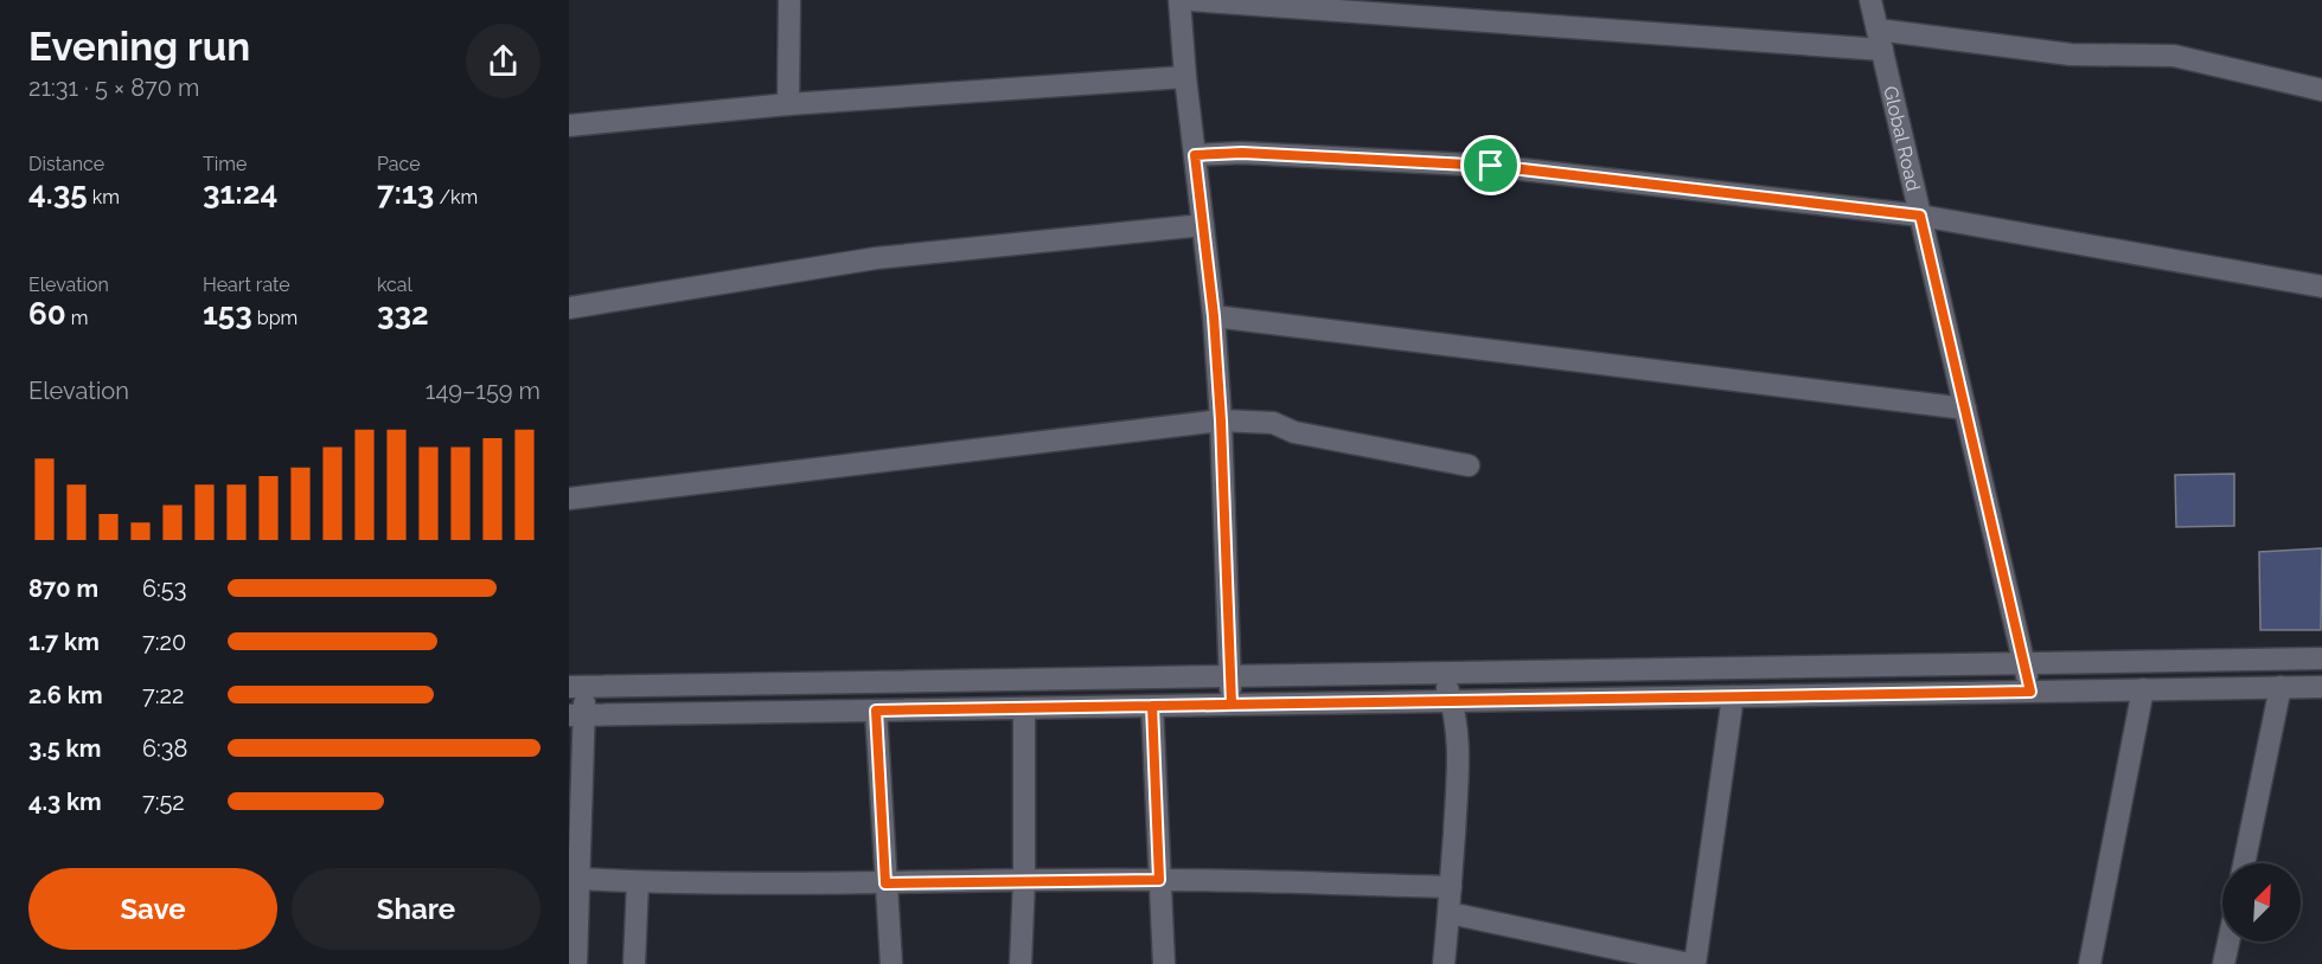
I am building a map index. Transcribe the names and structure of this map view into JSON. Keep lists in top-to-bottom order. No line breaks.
{"streets":{"street":["Global Road"]},"north":"top right","page":{"heading":["Evening run","21:31 · 5 × 870 m"],"stats":[["Distance","4.35 km"],["Time","31:24"],["Pace","7:13 /km"],["Elevation","60 m"],["Heart rate","153 bpm"],["kcal","332"]],"chart":["Elevation","149–159 m"],"list":[{"name":"870 m","note":"6:53"},{"name":"1.7 km","note":"7:20"},{"name":"2.6 km","note":"7:22"},{"name":"3.5 km","note":"6:38"},{"name":"4.3 km","note":"7:52"}],"buttons":["Save","Share"]}}
